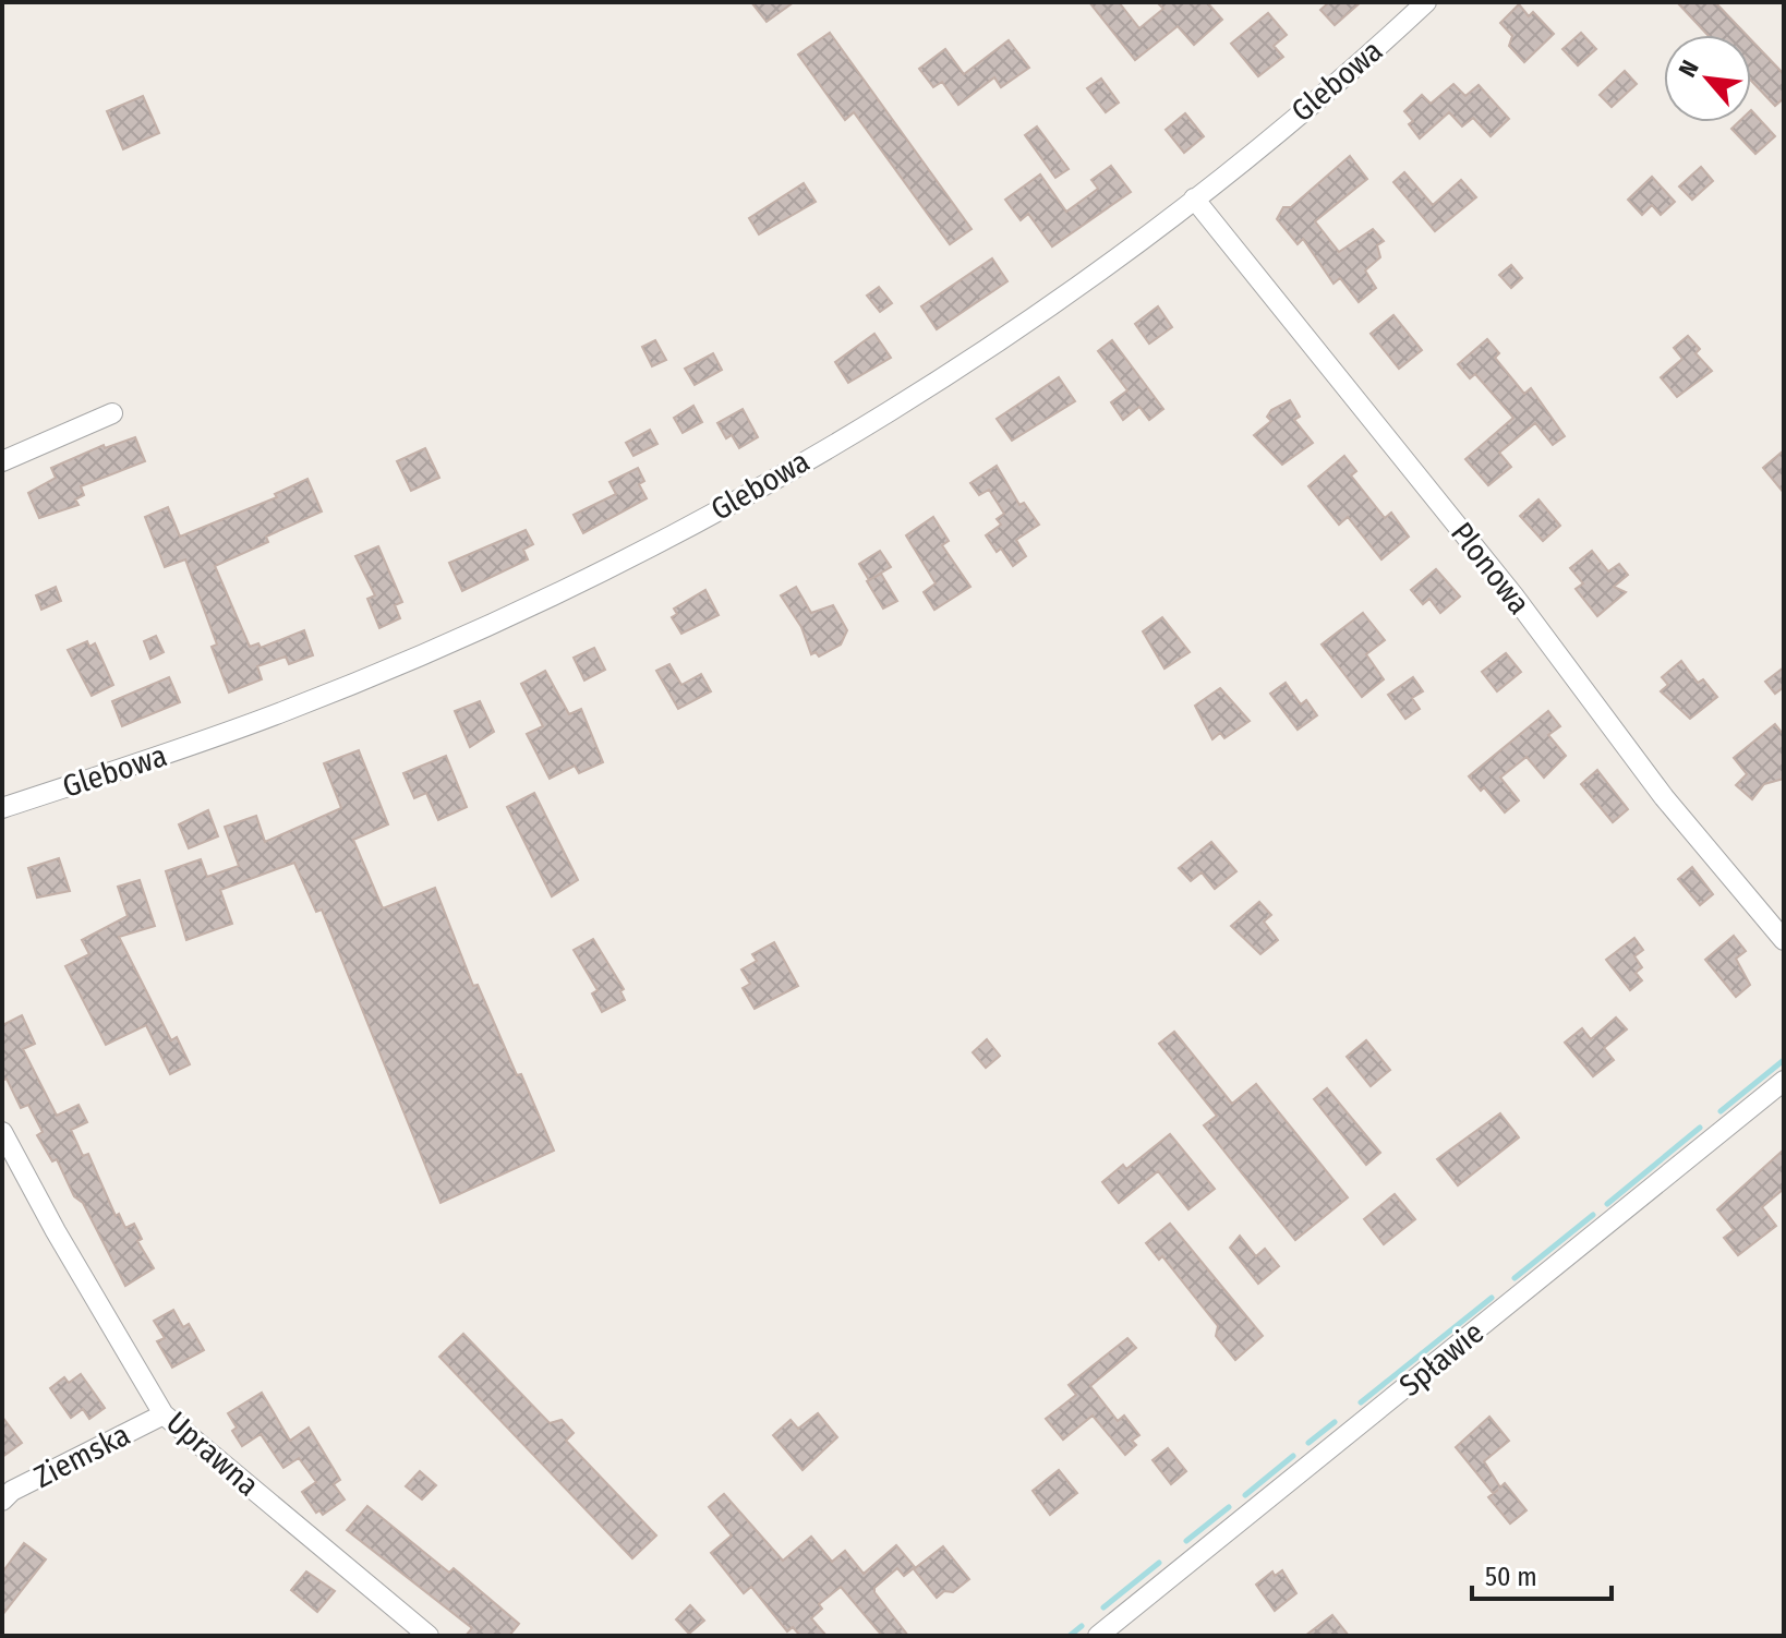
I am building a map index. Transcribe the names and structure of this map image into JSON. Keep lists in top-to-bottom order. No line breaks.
{"streets":{"street":["Glebowa","Plonowa","Spławie","Uprawna","Ziemska"]},"crossings":[["Glebowa","Plonowa"],["Uprawna","Ziemska"]],"scale_bar":"50 m","north":"top left"}
